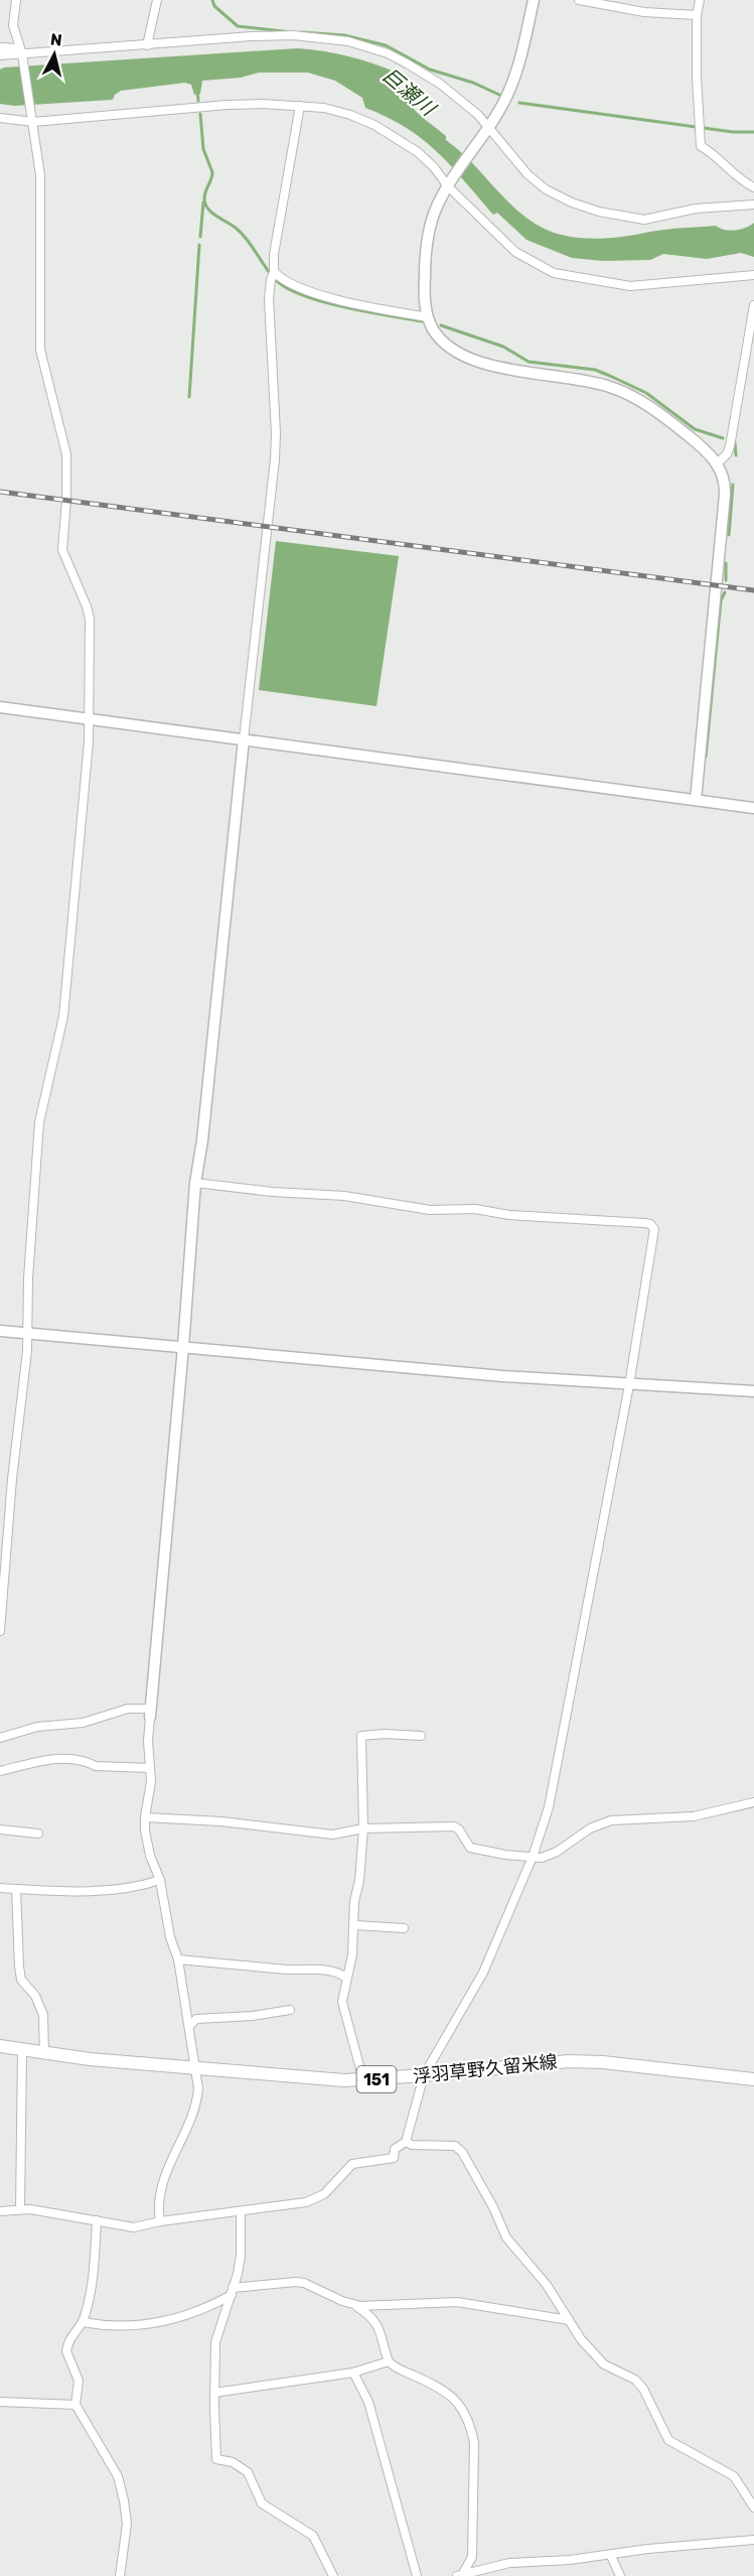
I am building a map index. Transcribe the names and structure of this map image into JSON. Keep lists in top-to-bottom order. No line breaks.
{"streets":{"main road":["浮羽草野久留米線","151"]},"water":["巨瀬川"],"north":"top"}
